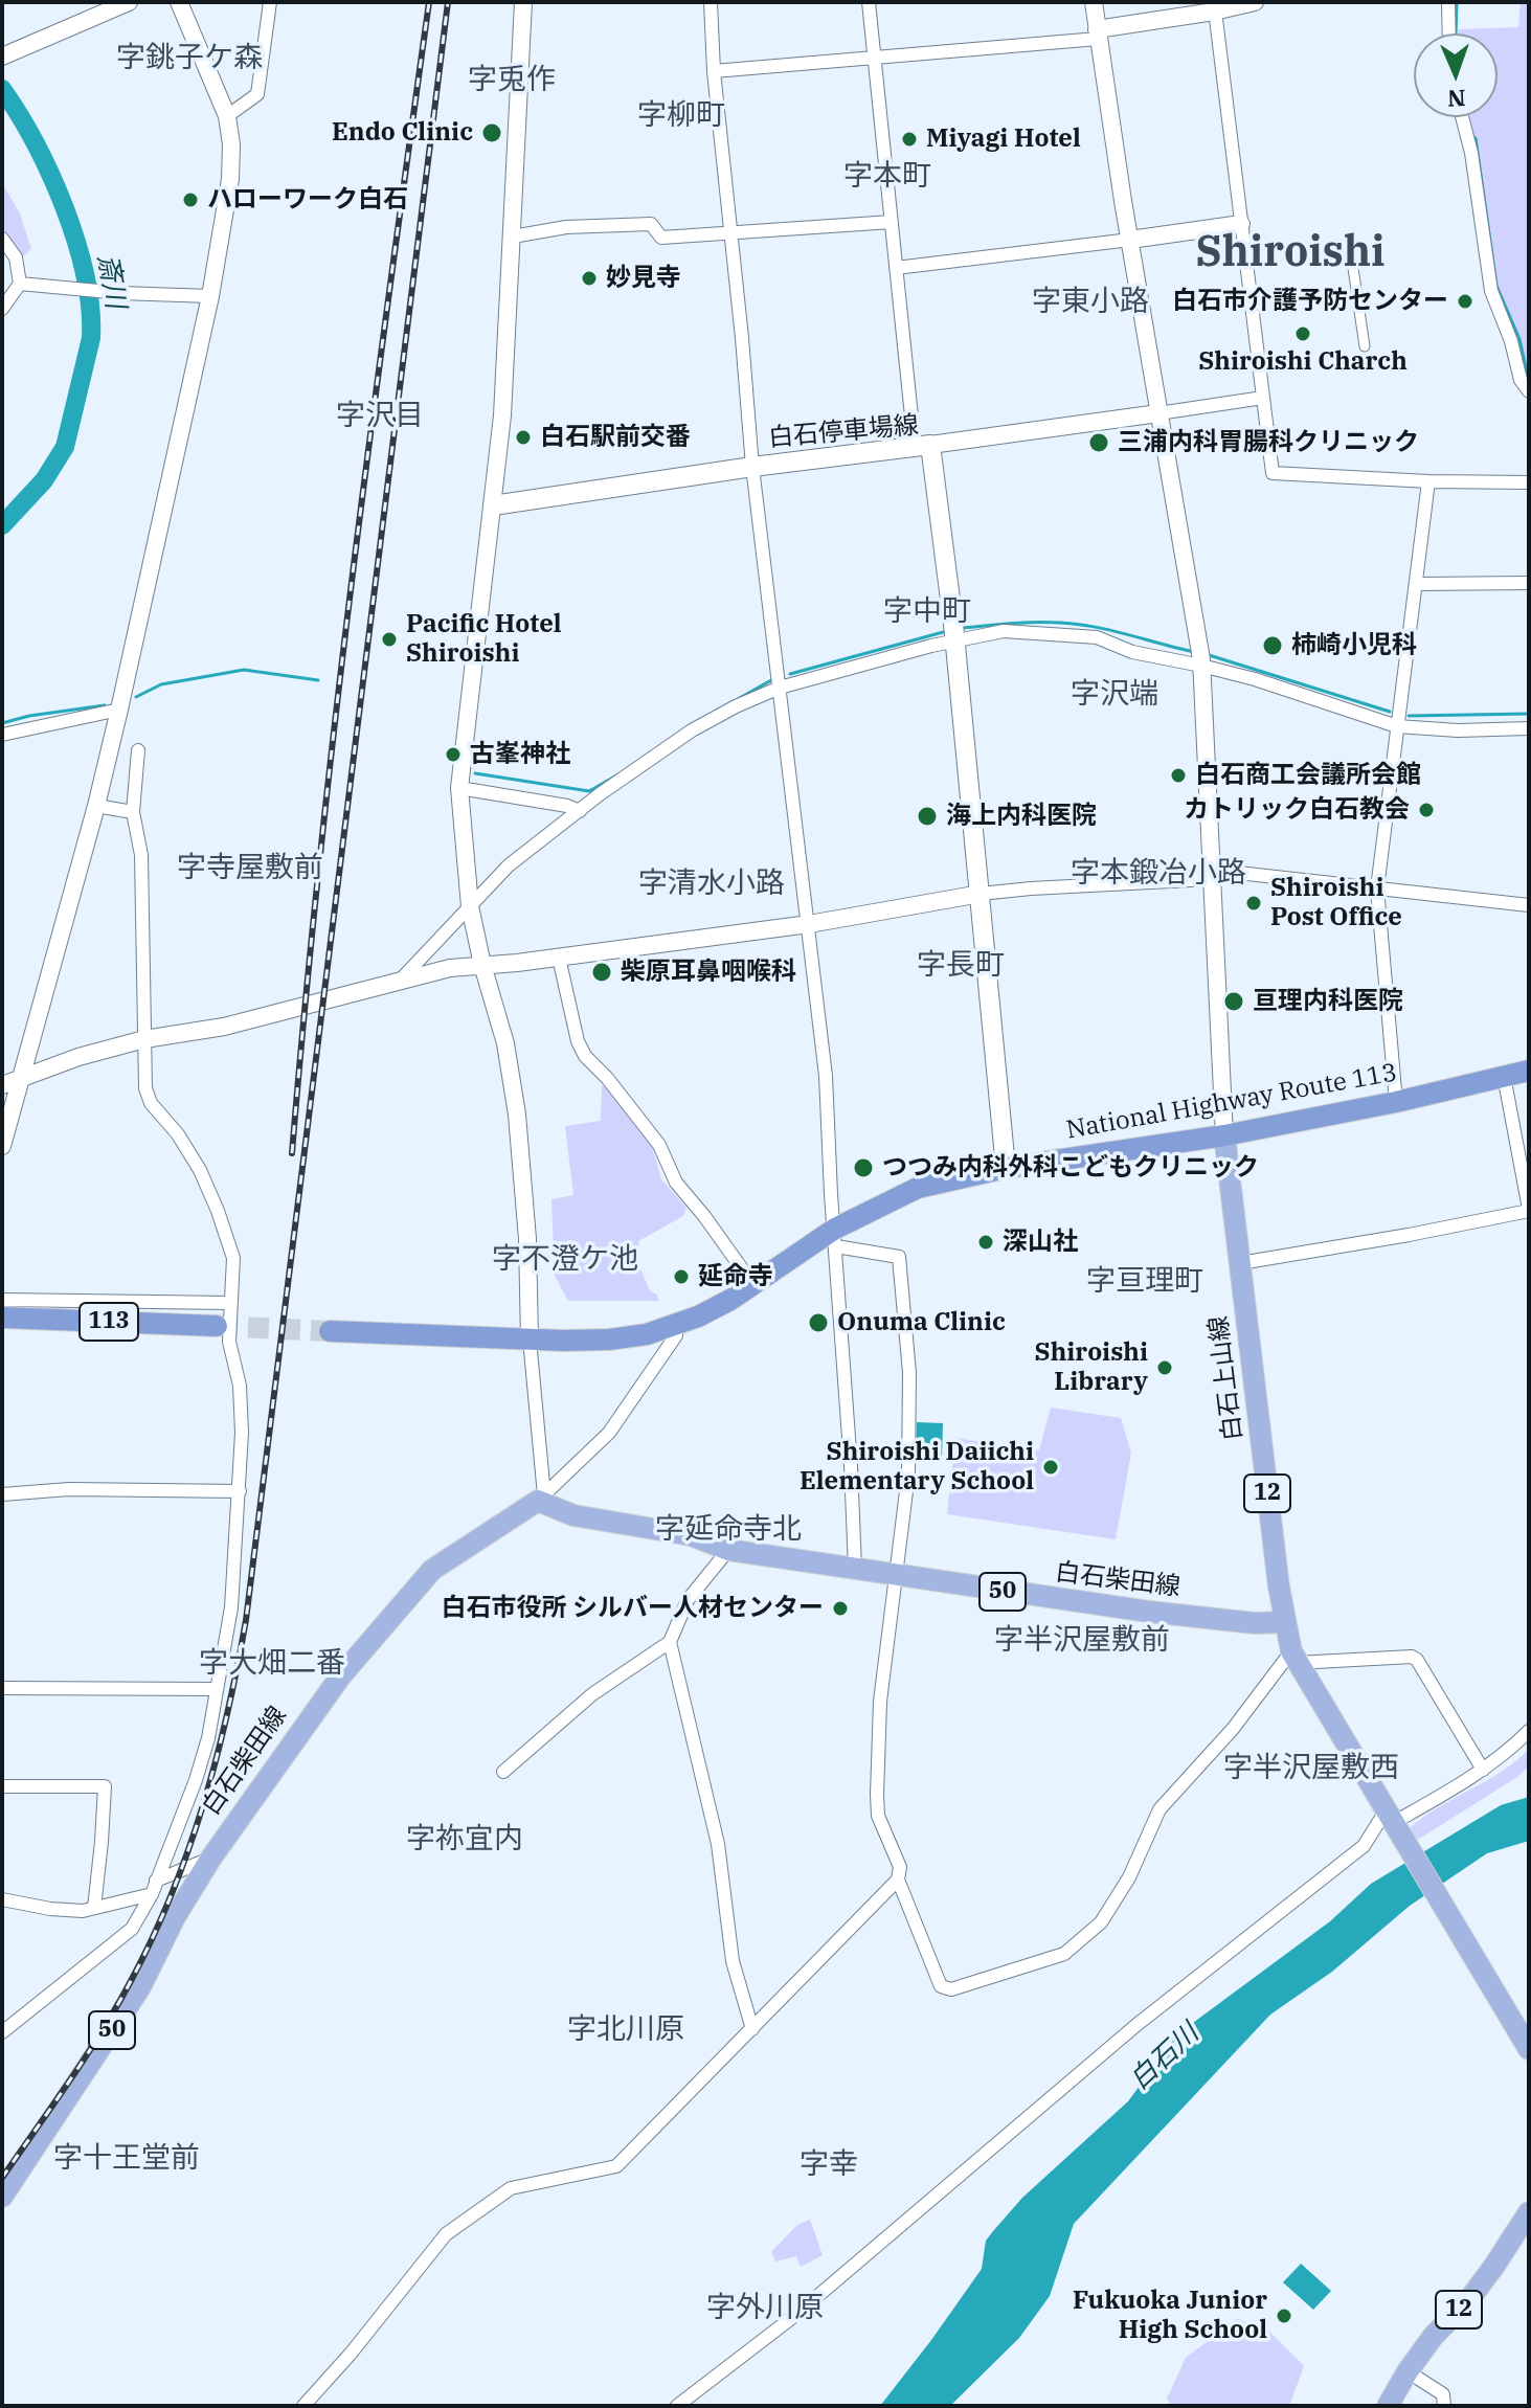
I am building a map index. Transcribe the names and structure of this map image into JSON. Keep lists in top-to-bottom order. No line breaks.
{"streets":{"highway":["National Highway Route 113","113"],"main road":["白石停車場線","白石上山線","12","白石柴田線","50"]},"crossings":[["白石停車場線","National Highway Route 113"],["National Highway Route 113","白石上山線"],["白石上山線","白石柴田線"]],"districts":["字銚子ケ森","字兎作","字柳町","字本町","Shiroishi","字東小路","字沢目","字中町","字沢端","字寺屋敷前","字本鍛冶小路","字清水小路","字長町","字不澄ケ池","字亘理町","字延命寺北","字半沢屋敷前","字大畑二番","字半沢屋敷西","字祢宜内","字北川原","字十王堂前","字幸","字外川原"],"water":["斎川","白石川"],"places":["Endo Clinic","Miyagi Hotel","ハローワーク白石","妙見寺","白石市介護予防センター","Shiroishi Charch","白石駅前交番","三浦内科胃腸科クリニック","Pacific Hotel Shiroishi","柿崎小児科","古峯神社","白石商工会議所会館","カトリック白石教会","海上内科医院","Shiroishi Post Office","柴原耳鼻咽喉科","亘理内科医院","つつみ内科外科こどもクリニック","深山社","延命寺","Onuma Clinic","Shiroishi Library","Shiroishi Daiichi Elementary School","白石市役所 シルバー人材センター","Fukuoka Junior High School"],"north":"bottom"}
